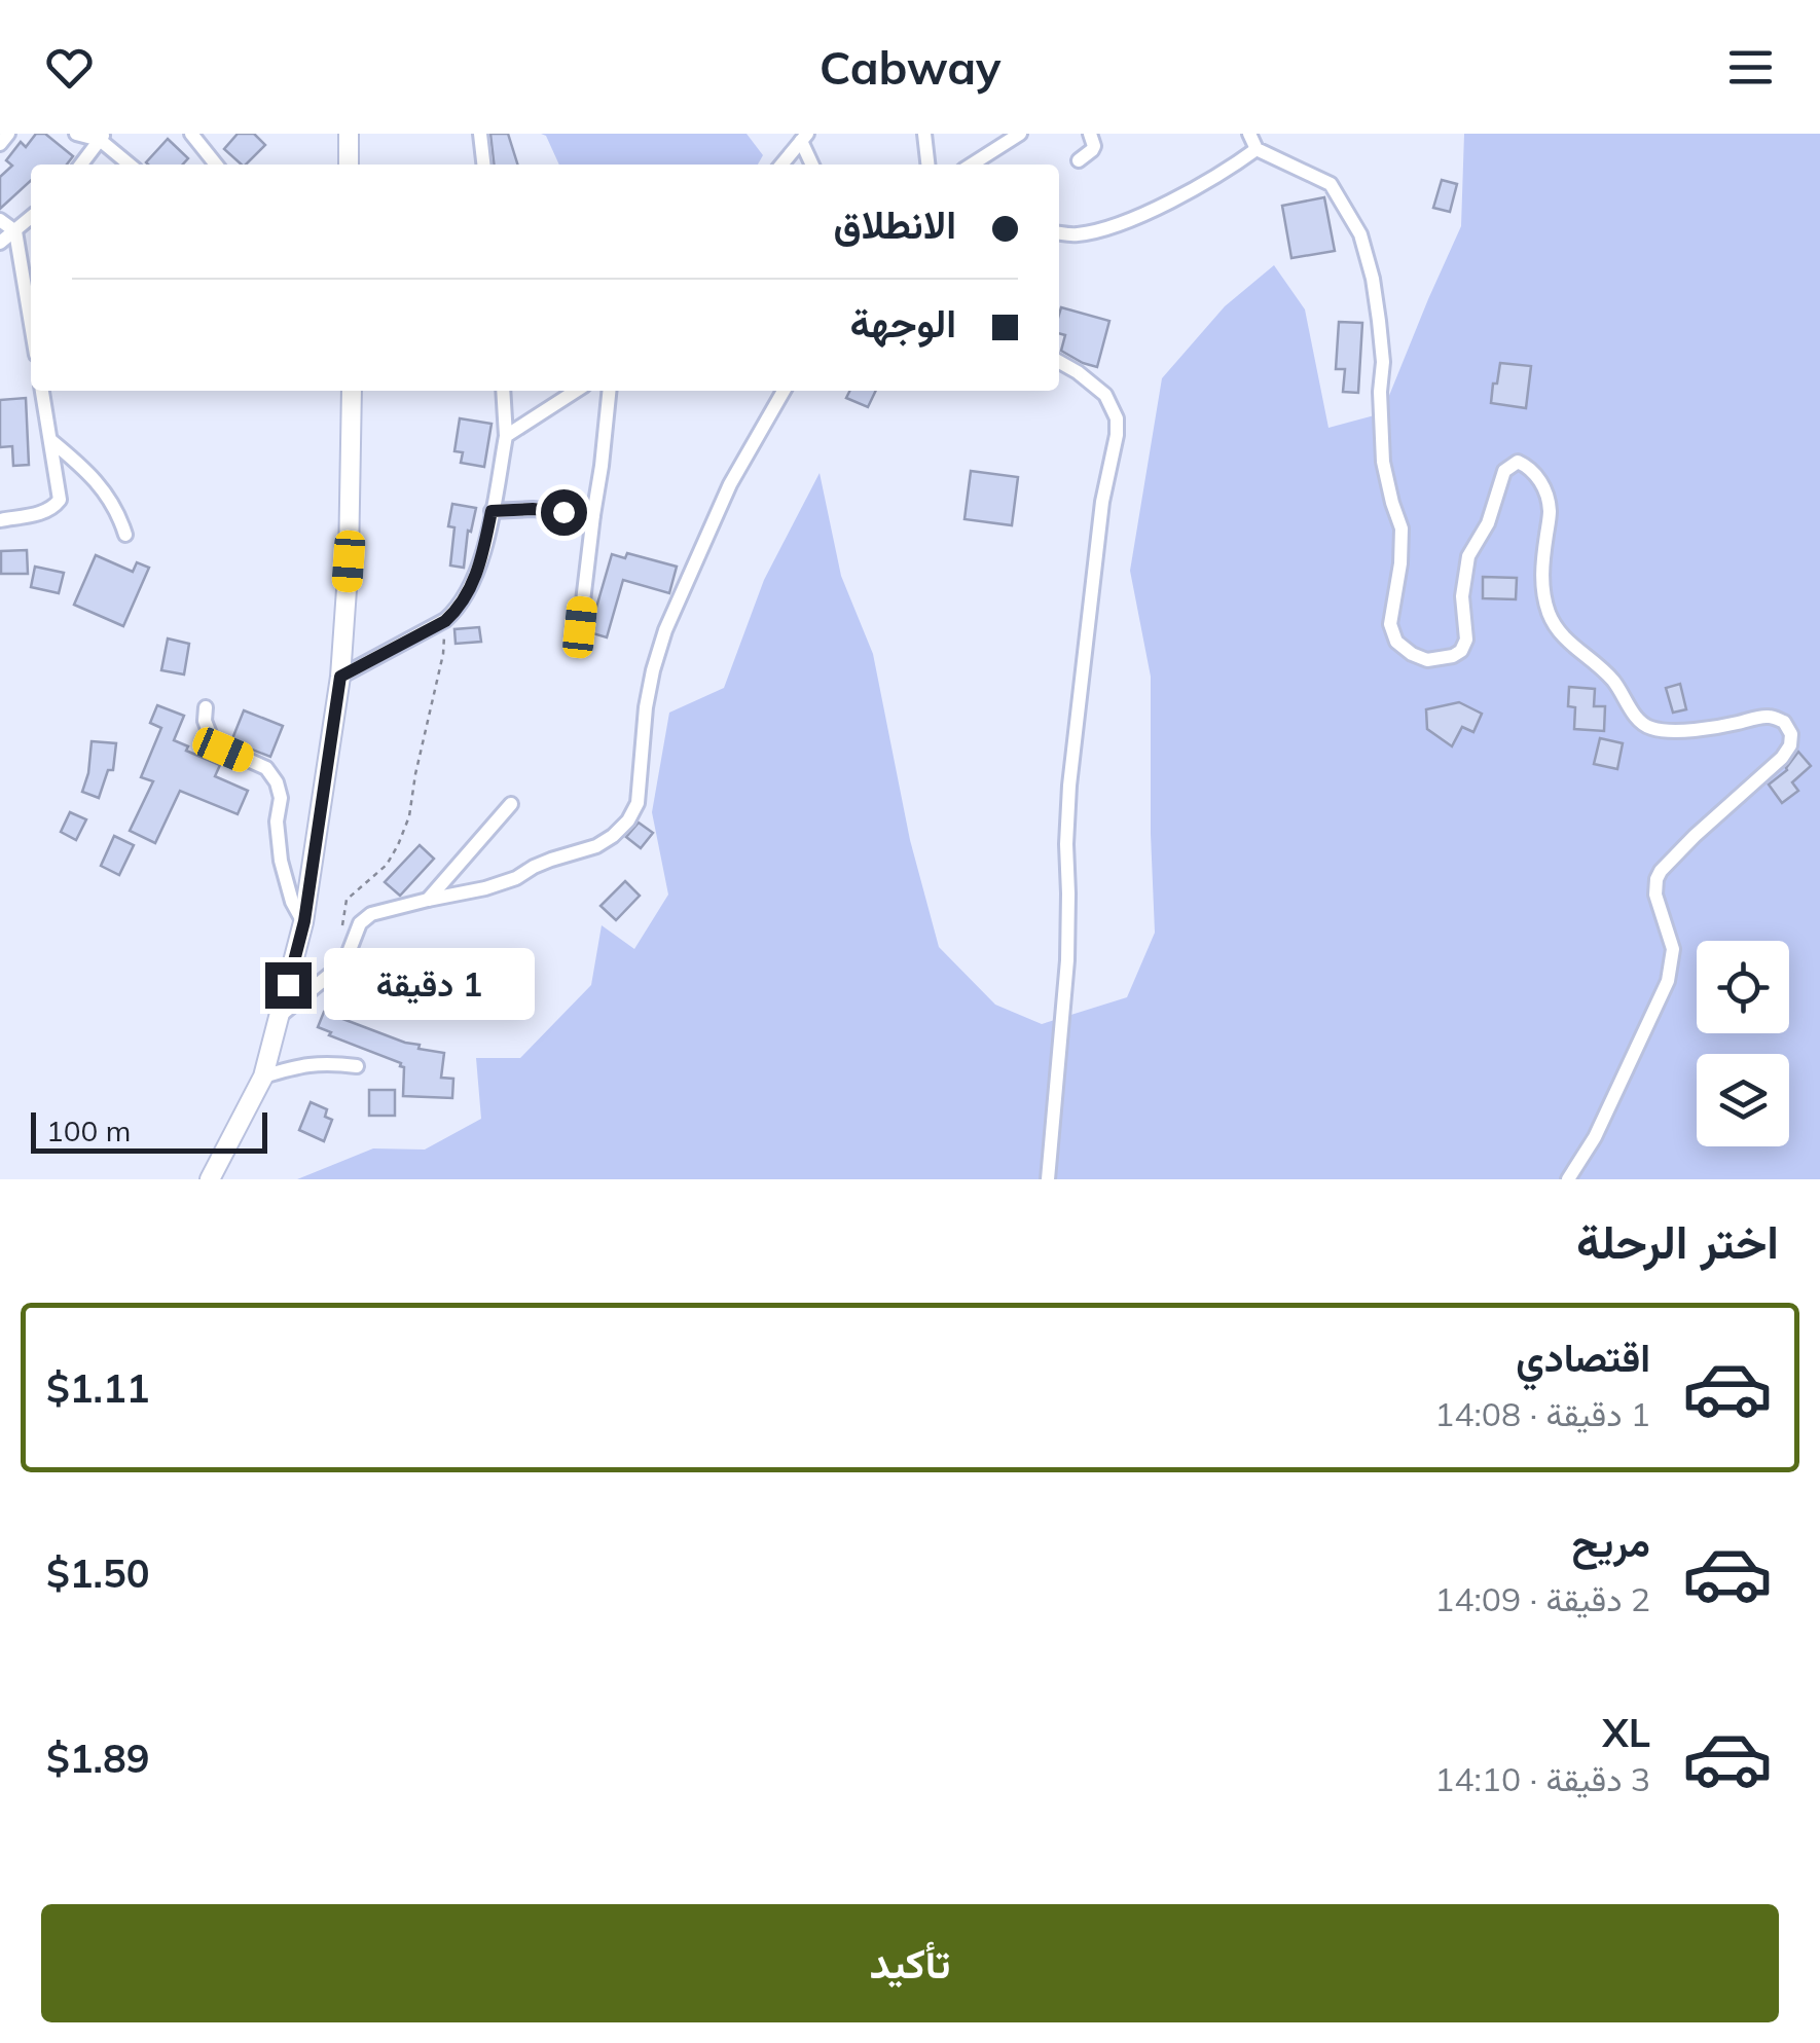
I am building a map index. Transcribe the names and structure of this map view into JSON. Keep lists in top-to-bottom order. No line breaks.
{"scale_bar":"100 m","page":{"header":"Cabway","banner":["الانطلاق","الوجهة"],"bubble":"1 دقيقة","scale":"100 m","heading":"اختر الرحلة","list":[{"name":"اقتصادي","note":"1 دقيقة · 14:08","value":"$1.11"},{"name":"مريح","note":"2 دقيقة · 14:09","value":"$1.50"},{"name":"XL","note":"3 دقيقة · 14:10","value":"$1.89"}],"buttons":"تأكيد"}}
